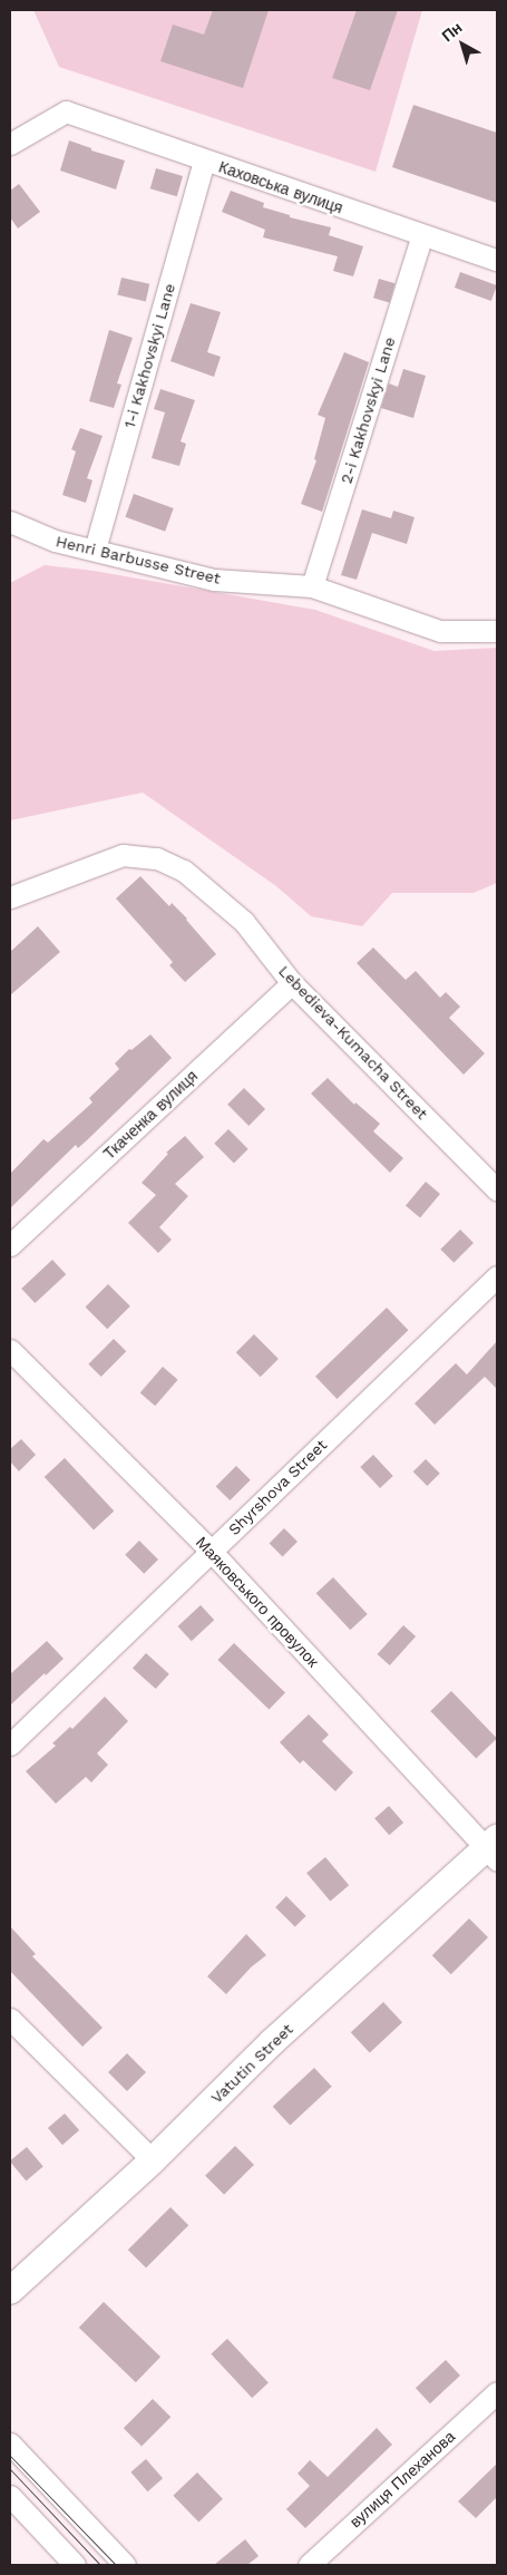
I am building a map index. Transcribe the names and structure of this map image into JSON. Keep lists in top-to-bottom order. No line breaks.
{"streets":{"street":["Каховська вулиця","1-i Kakhovskyi Lane","2-i Kakhovskyi Lane","Henri Barbusse Street","Lebedieva-Kumacha Street","Ткаченка вулиця","Shyrshova Street","Маяковського провулок","Vatutin Street","вулиця Плеханова"]},"crossings":[["Каховська вулиця","1-i Kakhovskyi Lane"],["Каховська вулиця","2-i Kakhovskyi Lane"],["1-i Kakhovskyi Lane","Henri Barbusse Street"],["2-i Kakhovskyi Lane","Henri Barbusse Street"],["Lebedieva-Kumacha Street","Ткаченка вулиця"],["Shyrshova Street","Маяковського провулок"],["Маяковського провулок","Vatutin Street"]],"north":"top left"}
